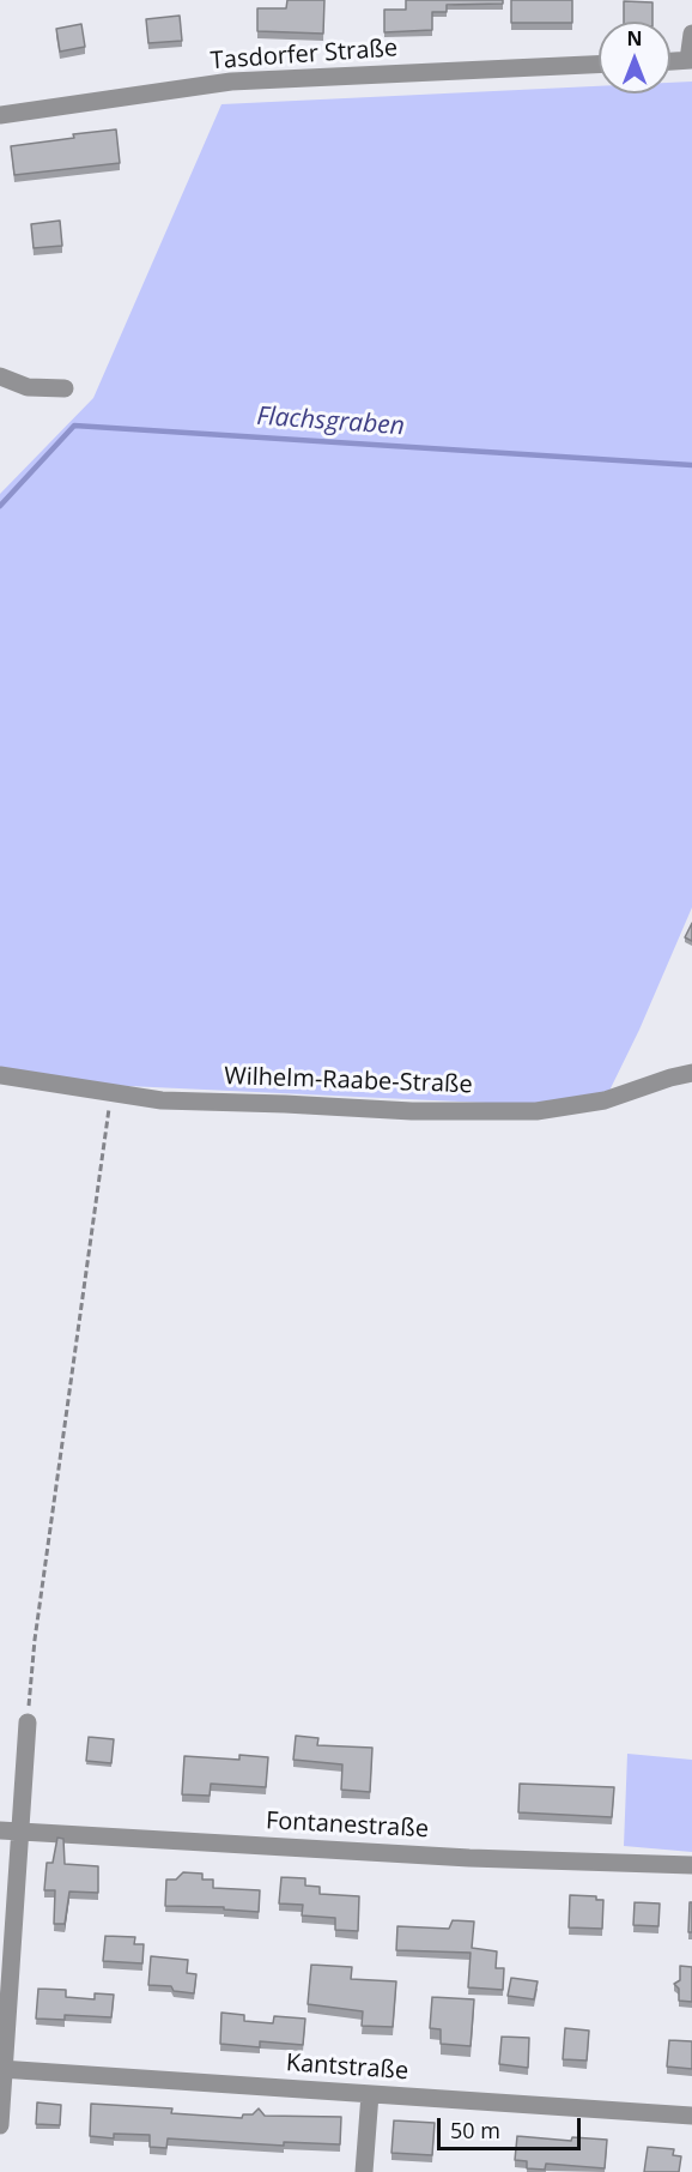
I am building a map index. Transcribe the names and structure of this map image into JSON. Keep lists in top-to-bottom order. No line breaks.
{"streets":{"street":["Tasdorfer Straße","Wilhelm-Raabe-Straße","Fontanestraße","Kantstraße"]},"water":["Flachsgraben"],"scale_bar":"50 m","north":"top"}
